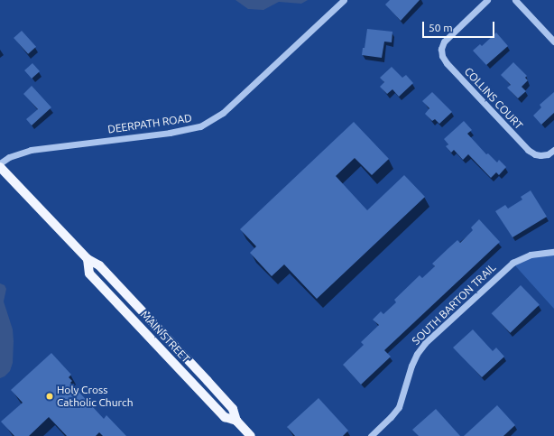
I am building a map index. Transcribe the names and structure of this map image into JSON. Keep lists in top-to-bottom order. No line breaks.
{"streets":{"main road":["MAIN STREET"],"street":["COLLINS COURT","DEERPATH ROAD","SOUTH BARTON TRAIL"]},"places":["Holy Cross Catholic Church"],"scale_bar":"50 m"}
